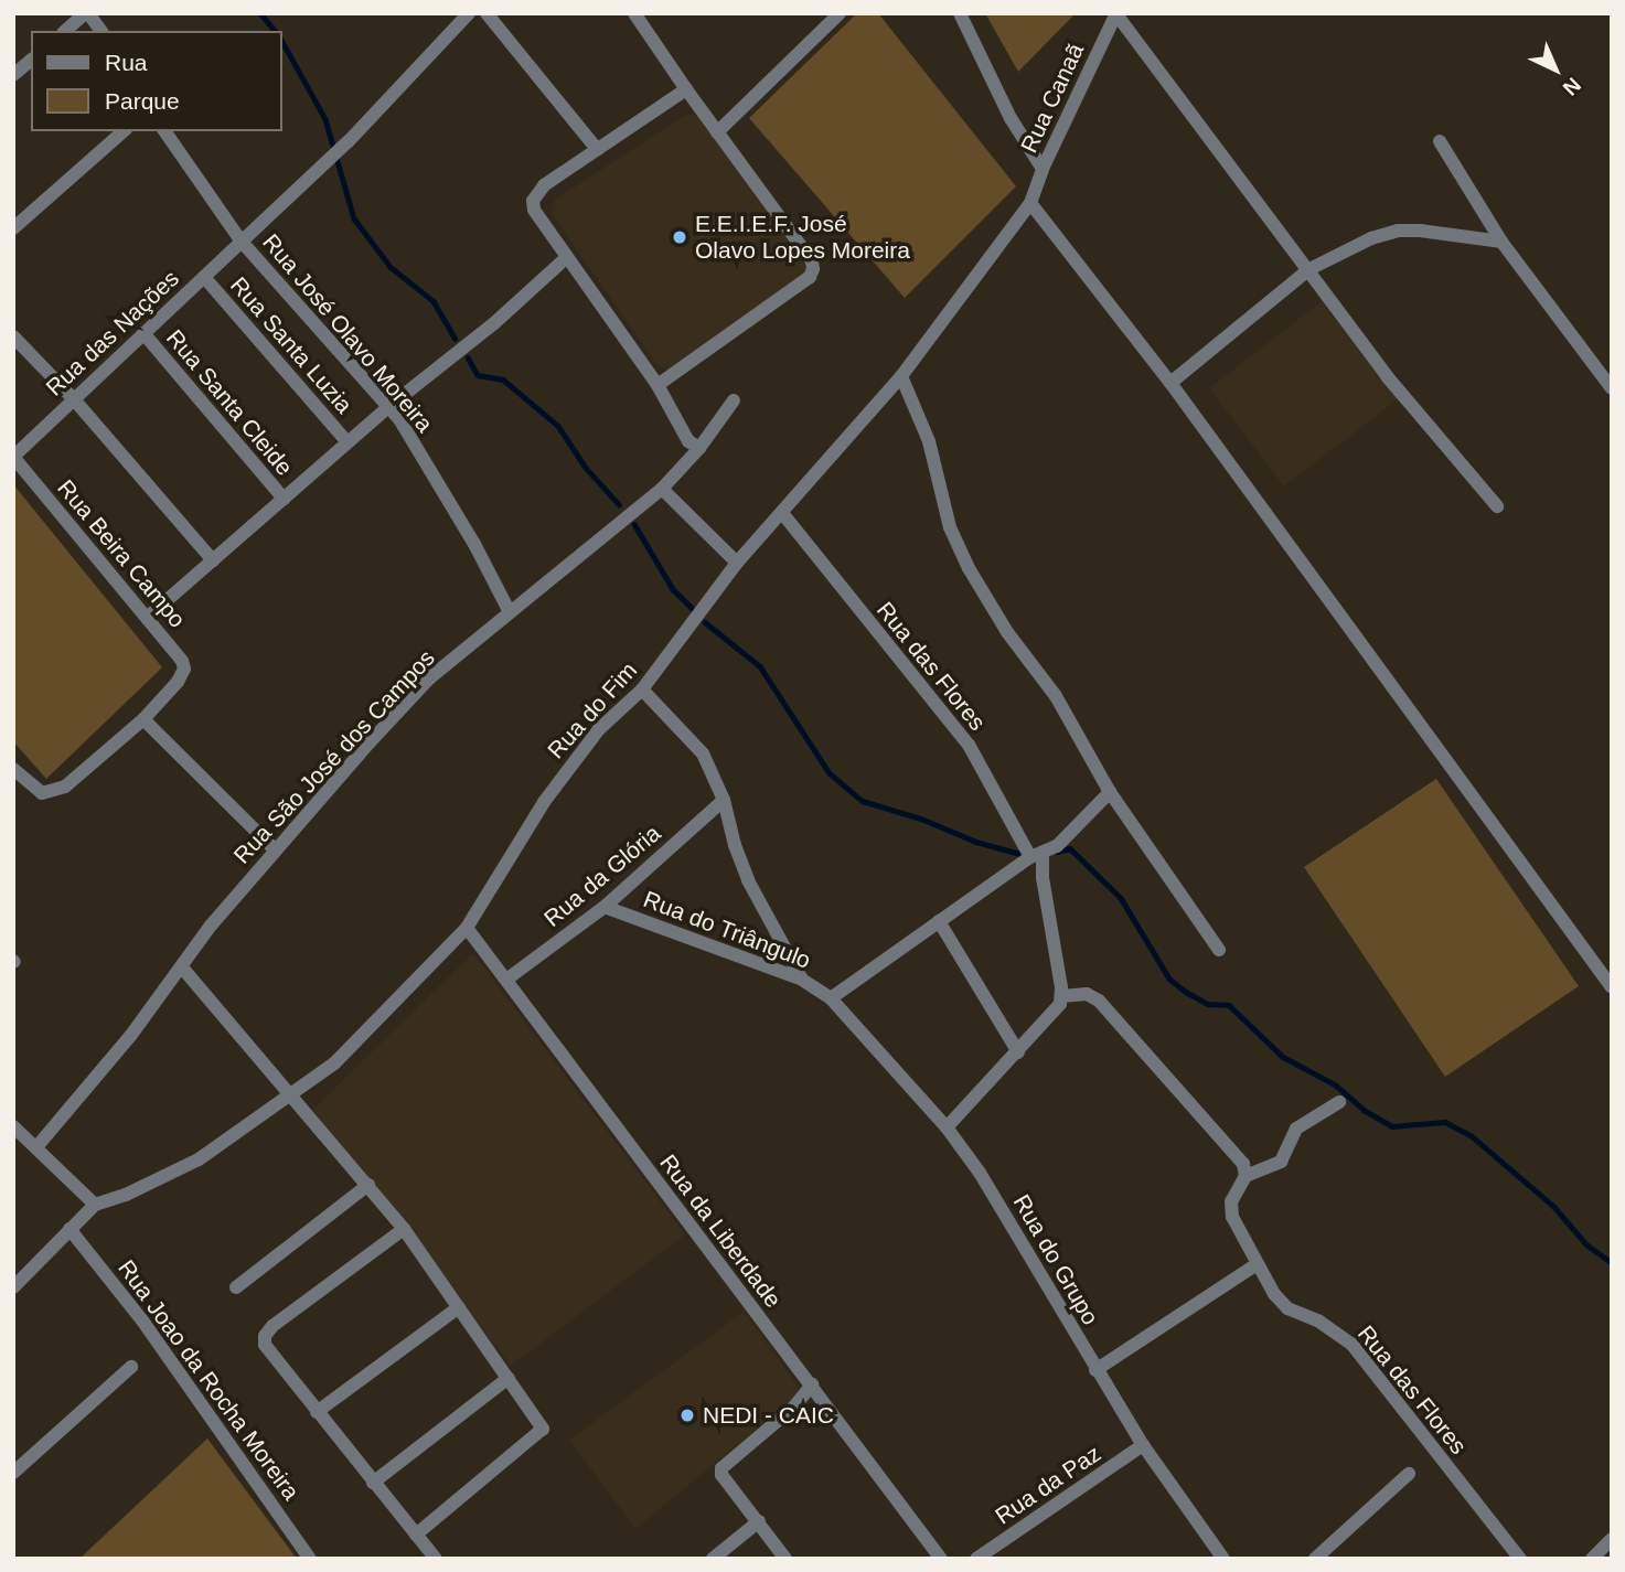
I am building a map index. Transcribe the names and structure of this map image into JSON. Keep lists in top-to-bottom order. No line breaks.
{"streets":{"street":["Rua Canaã","Rua das Nações","Rua José Olavo Moreira","Rua Santa Luzia","Rua Santa Cleide","Rua Beira Campo","Rua das Flores","Rua do Fim","Rua São José dos Campos","Rua da Glória","Rua do Triângulo","Rua da Liberdade","Rua do Grupo","Rua Joao da Rocha Moreira","Rua da Paz"]},"crossings":[["Rua Canaã","Rua do Fim"],["Rua das Nações","Rua José Olavo Moreira"],["Rua das Nações","Rua Santa Luzia"],["Rua das Nações","Rua Santa Cleide"],["Rua das Nações","Rua Beira Campo"],["Rua José Olavo Moreira","Rua Santa Cleide"],["Rua José Olavo Moreira","Rua São José dos Campos"],["Rua Santa Luzia","Rua Santa Cleide"],["Rua Santa Cleide","Rua Beira Campo"],["Rua das Flores","Rua do Fim"],["Rua do Fim","Rua da Liberdade"],["Rua da Glória","Rua do Triângulo"],["Rua da Glória","Rua da Liberdade"],["Rua do Triângulo","Rua do Grupo"],["Rua do Grupo","Rua da Paz"]],"places":["E.E.I.E.F. José Olavo Lopes Moreira","NEDI - CAIC"],"legend":["Rua","Parque"],"north":"bottom right"}
